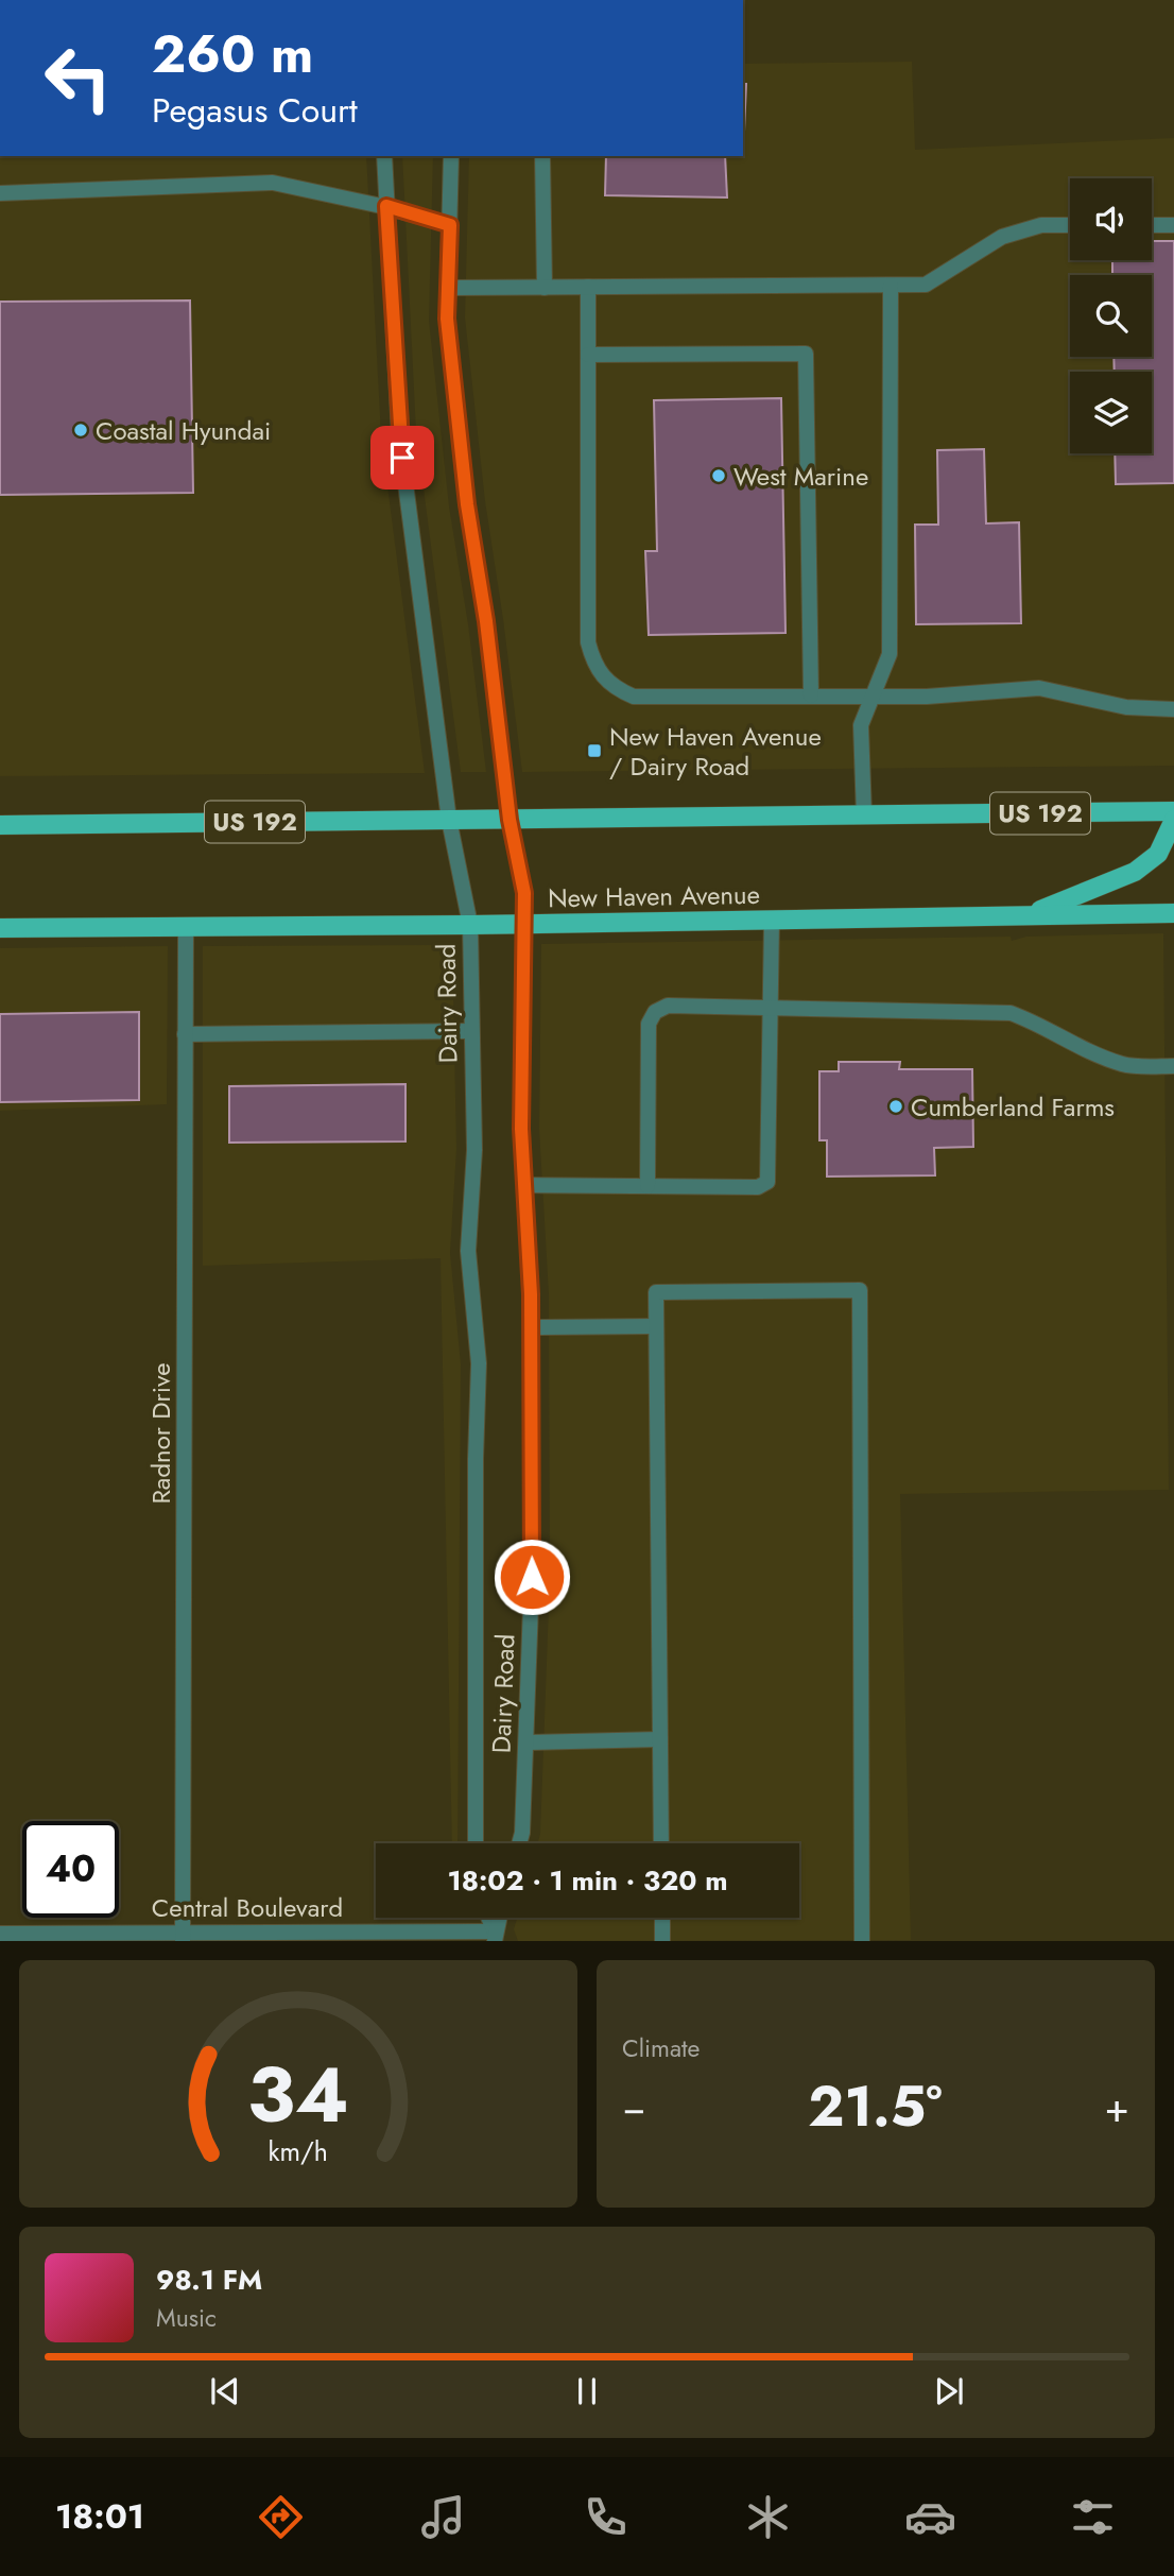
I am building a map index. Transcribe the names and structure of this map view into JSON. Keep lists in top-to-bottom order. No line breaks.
{"streets":{"main road":["US 192","New Haven Avenue"],"street":["Dairy Road","Radnor Drive","Central Boulevard"]},"crossings":[["US 192","Dairy Road"],["New Haven Avenue","Dairy Road"],["New Haven Avenue","Radnor Drive"],["Radnor Drive","Central Boulevard"]],"places":{"other":["Coastal Hyundai","West Marine","Cumberland Farms"],"transit":["New Haven Avenue / Dairy Road"]},"page":{"turn":["260 m","Pegasus Court"],"limit":"40","trip":"18:02 · 1 min · 320 m","tile":"Climate","heat":["−","21.5°","+"],"song":["98.1 FM","Music"],"tabs":"18:01","gauge":["34","km/h"]}}
